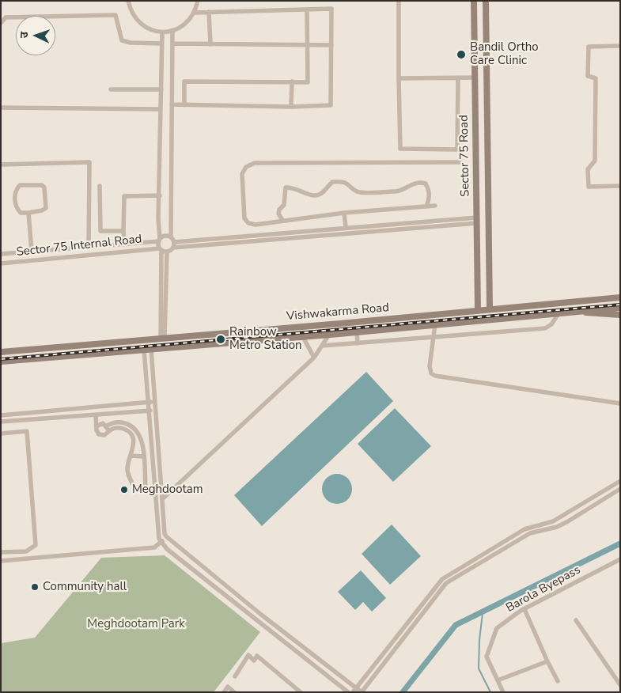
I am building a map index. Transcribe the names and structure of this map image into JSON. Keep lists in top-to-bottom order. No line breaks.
{"streets":{"main road":["Sector 75 Road","Vishwakarma Road"],"street":["Sector 75 Internal Road","Barola Byepass"]},"crossings":[["Sector 75 Road","Vishwakarma Road"]],"parks":["Meghdootam Park"],"places":["Bandil Ortho Care Clinic","Rainbow Metro Station","Meghdootam","Community hall"],"north":"left"}
